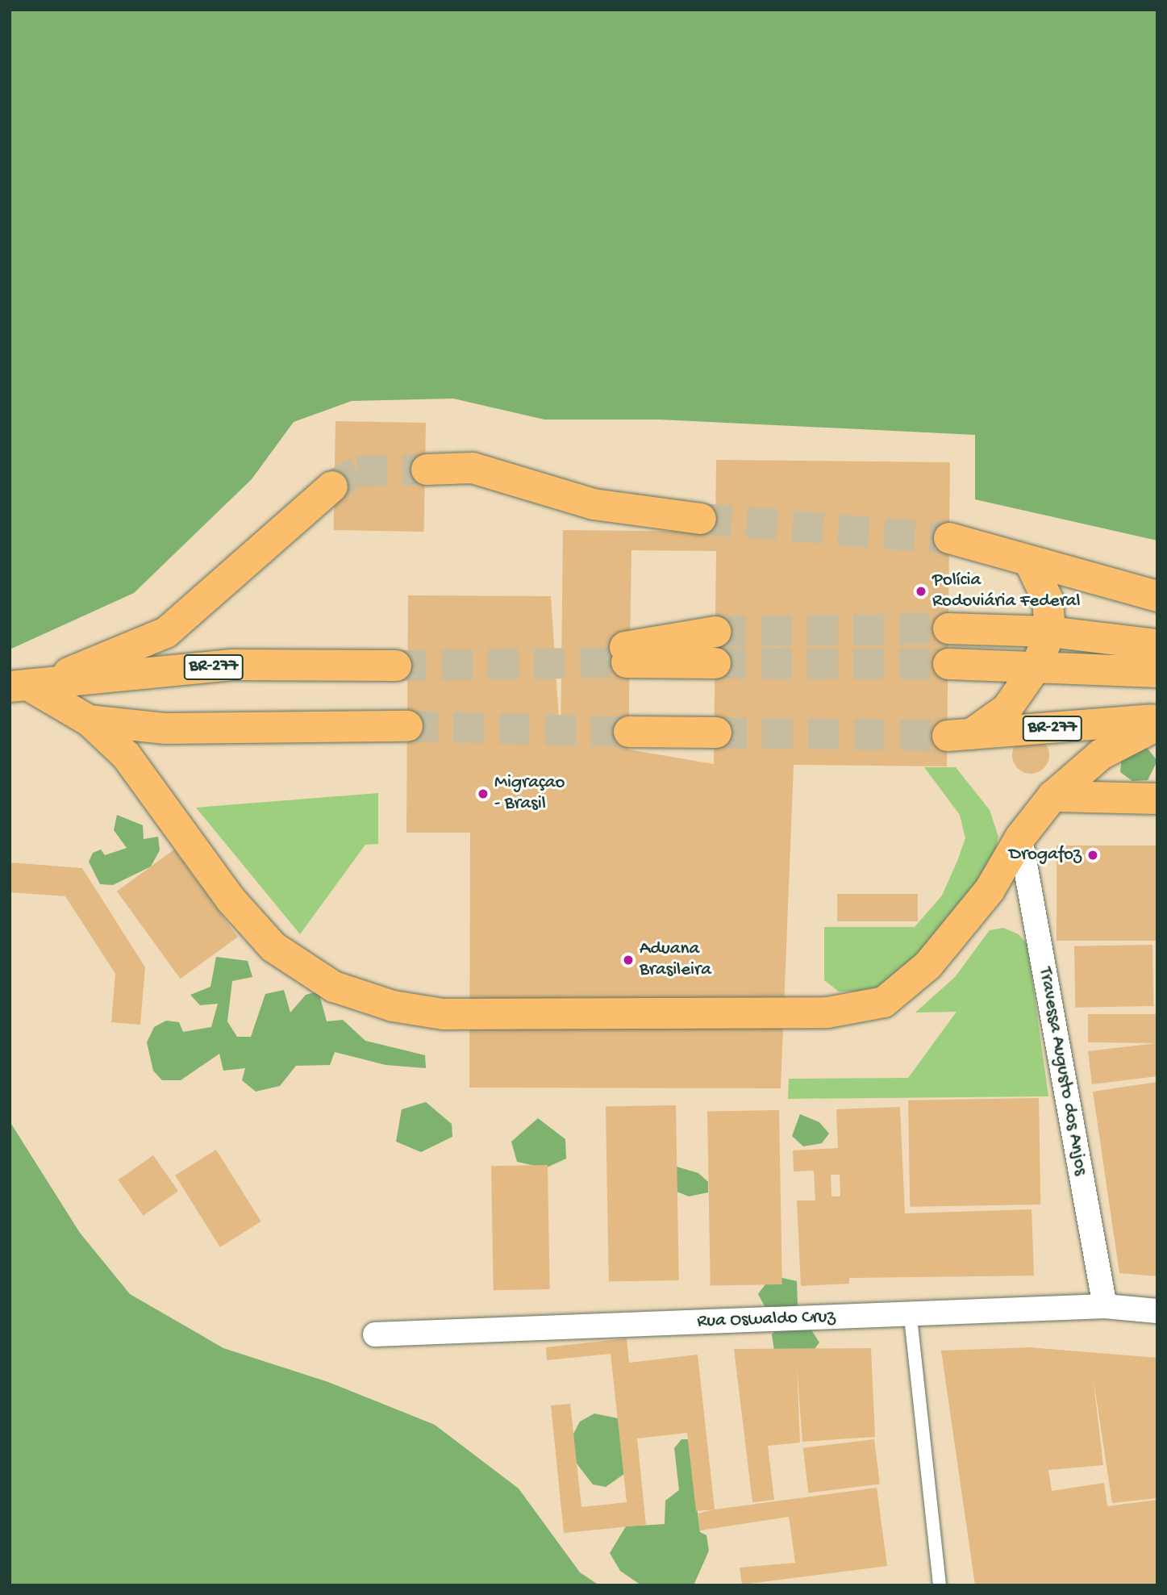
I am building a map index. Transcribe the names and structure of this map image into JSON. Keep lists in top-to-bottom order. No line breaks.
{"streets":{"main road":["BR-277"],"street":["Travessa Augusto dos Anjos","Rua Oswaldo Cruz"]},"crossings":[["Travessa Augusto dos Anjos","Rua Oswaldo Cruz"]],"places":["Polícia Rodoviária Federal","Migraçao - Brasil","Drogafoz","Aduana Brasileira"]}
